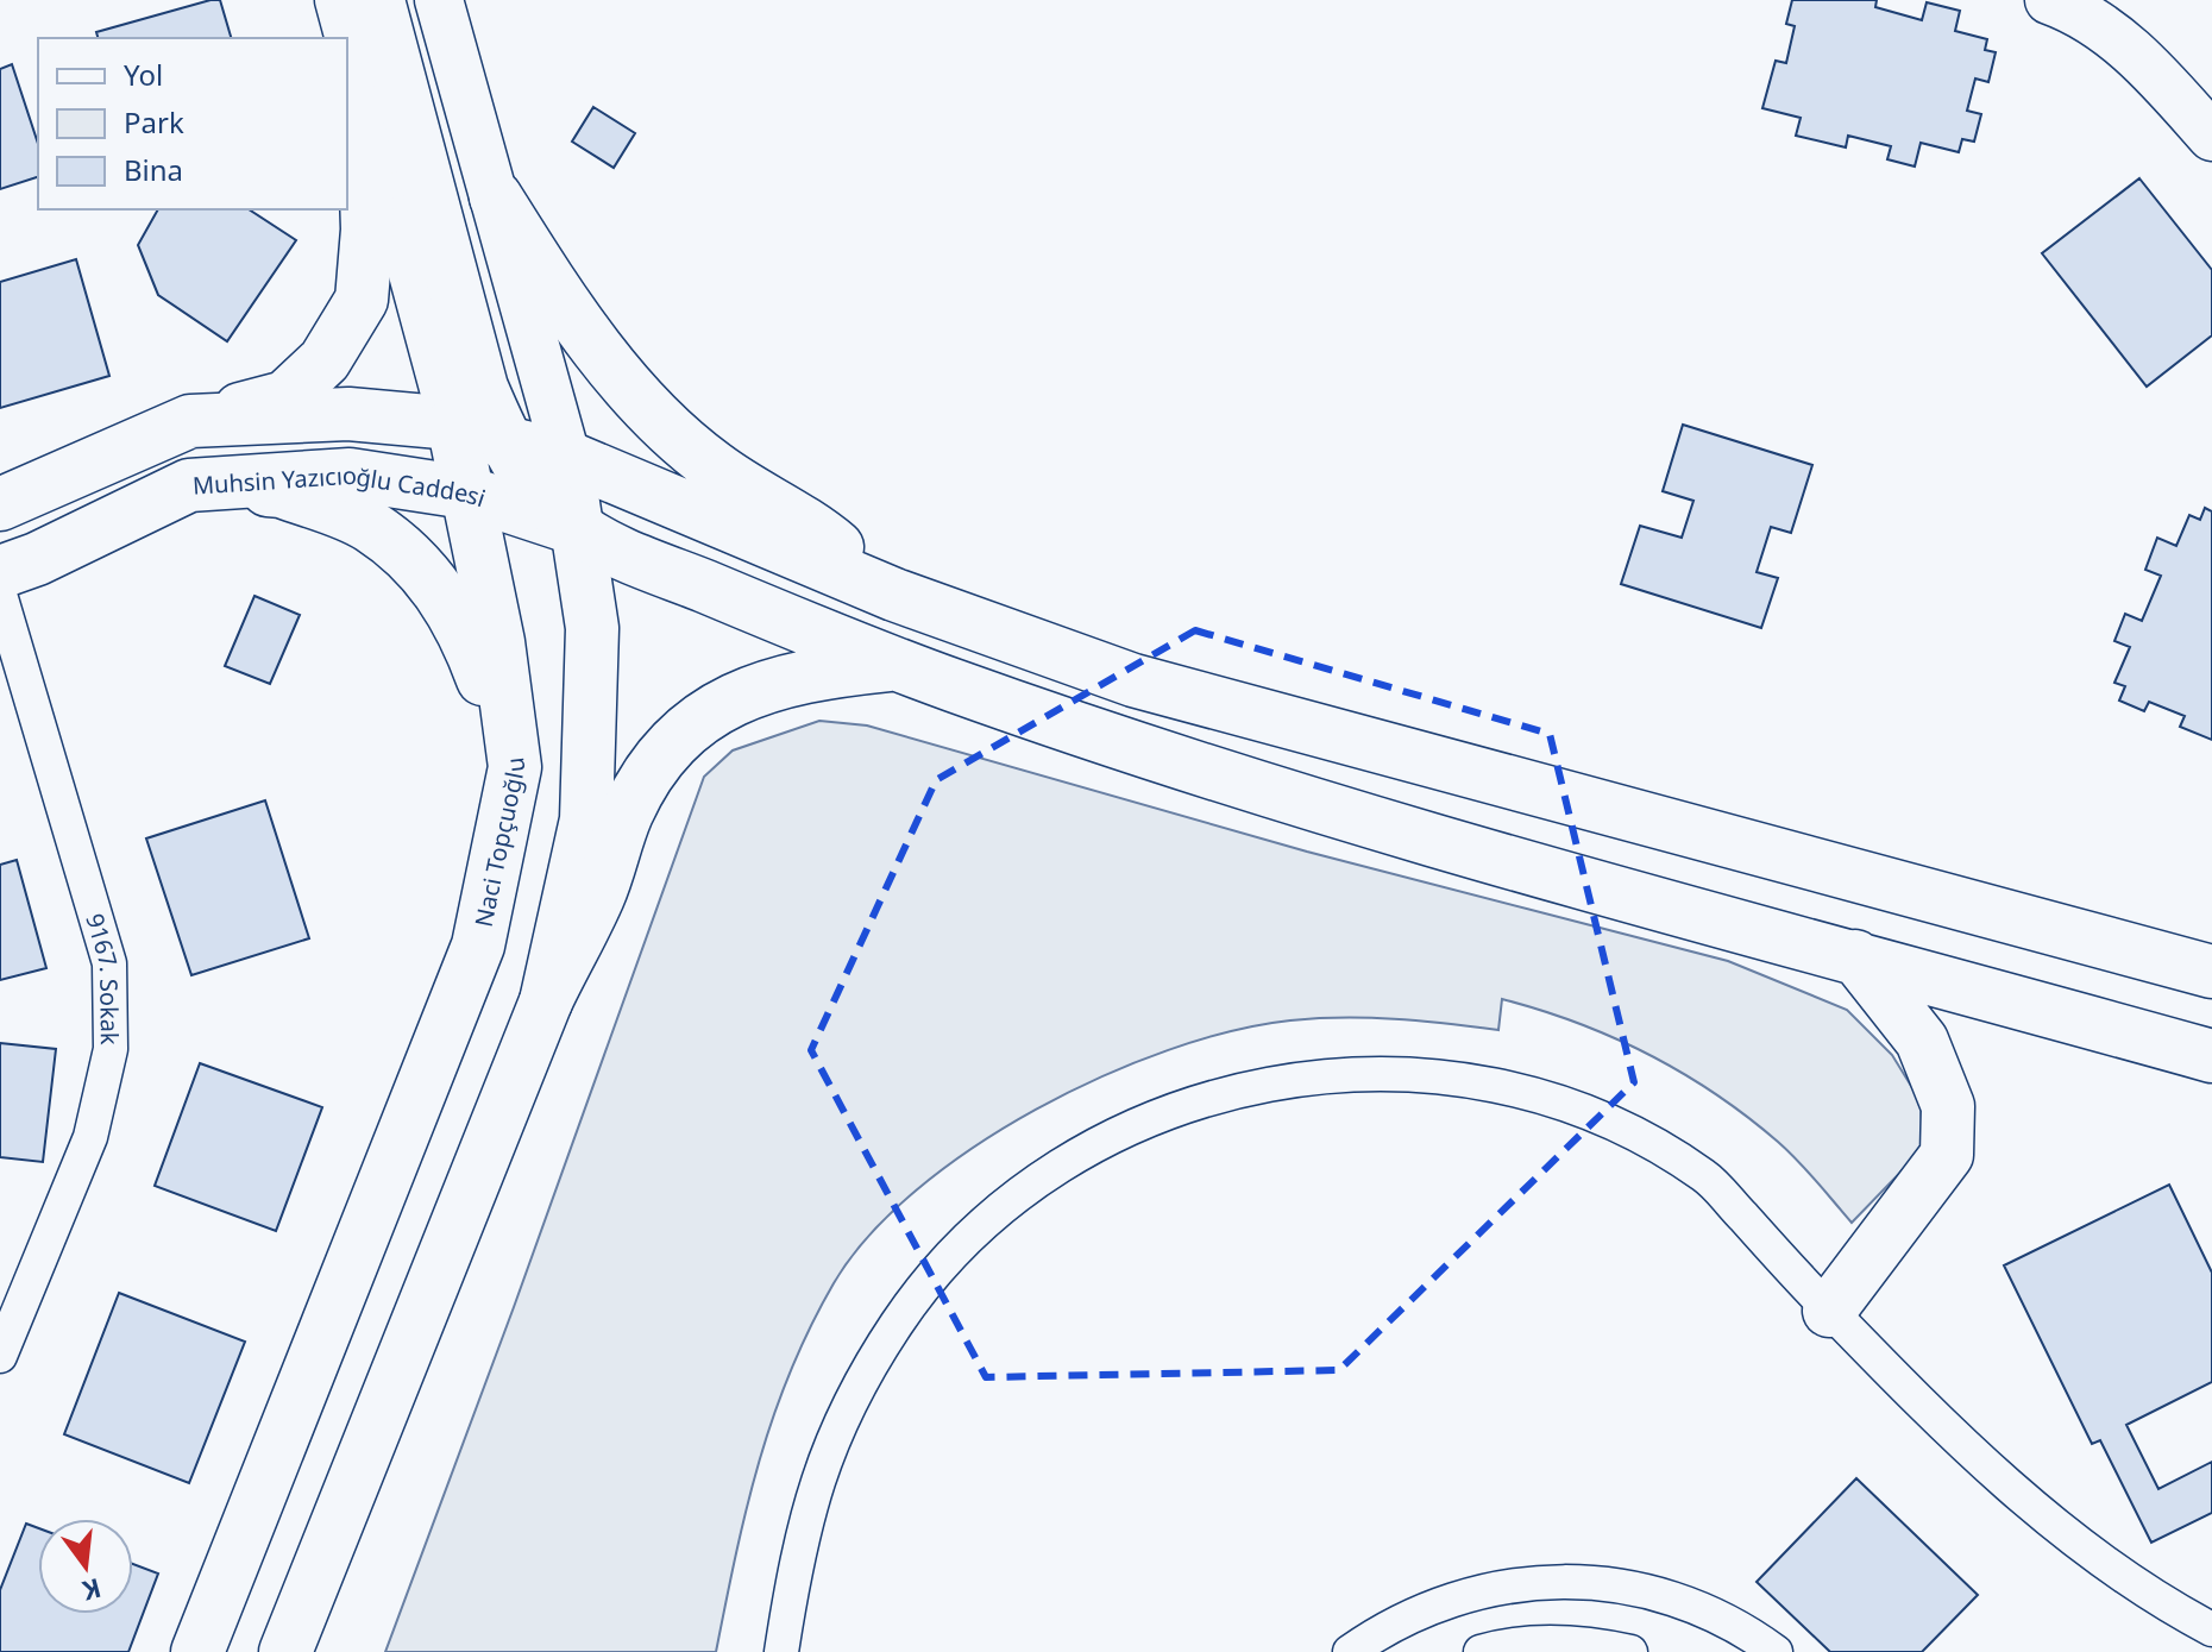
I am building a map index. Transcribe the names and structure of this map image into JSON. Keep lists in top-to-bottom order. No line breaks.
{"streets":{"main road":["Muhsin Yazıcıoğlu Caddesi","Naci Topçuoğlu"],"street":["9167. Sokak"]},"crossings":[["Muhsin Yazıcıoğlu Caddesi","Naci Topçuoğlu"]],"legend":["Yol","Park","Bina"],"north":"bottom"}
